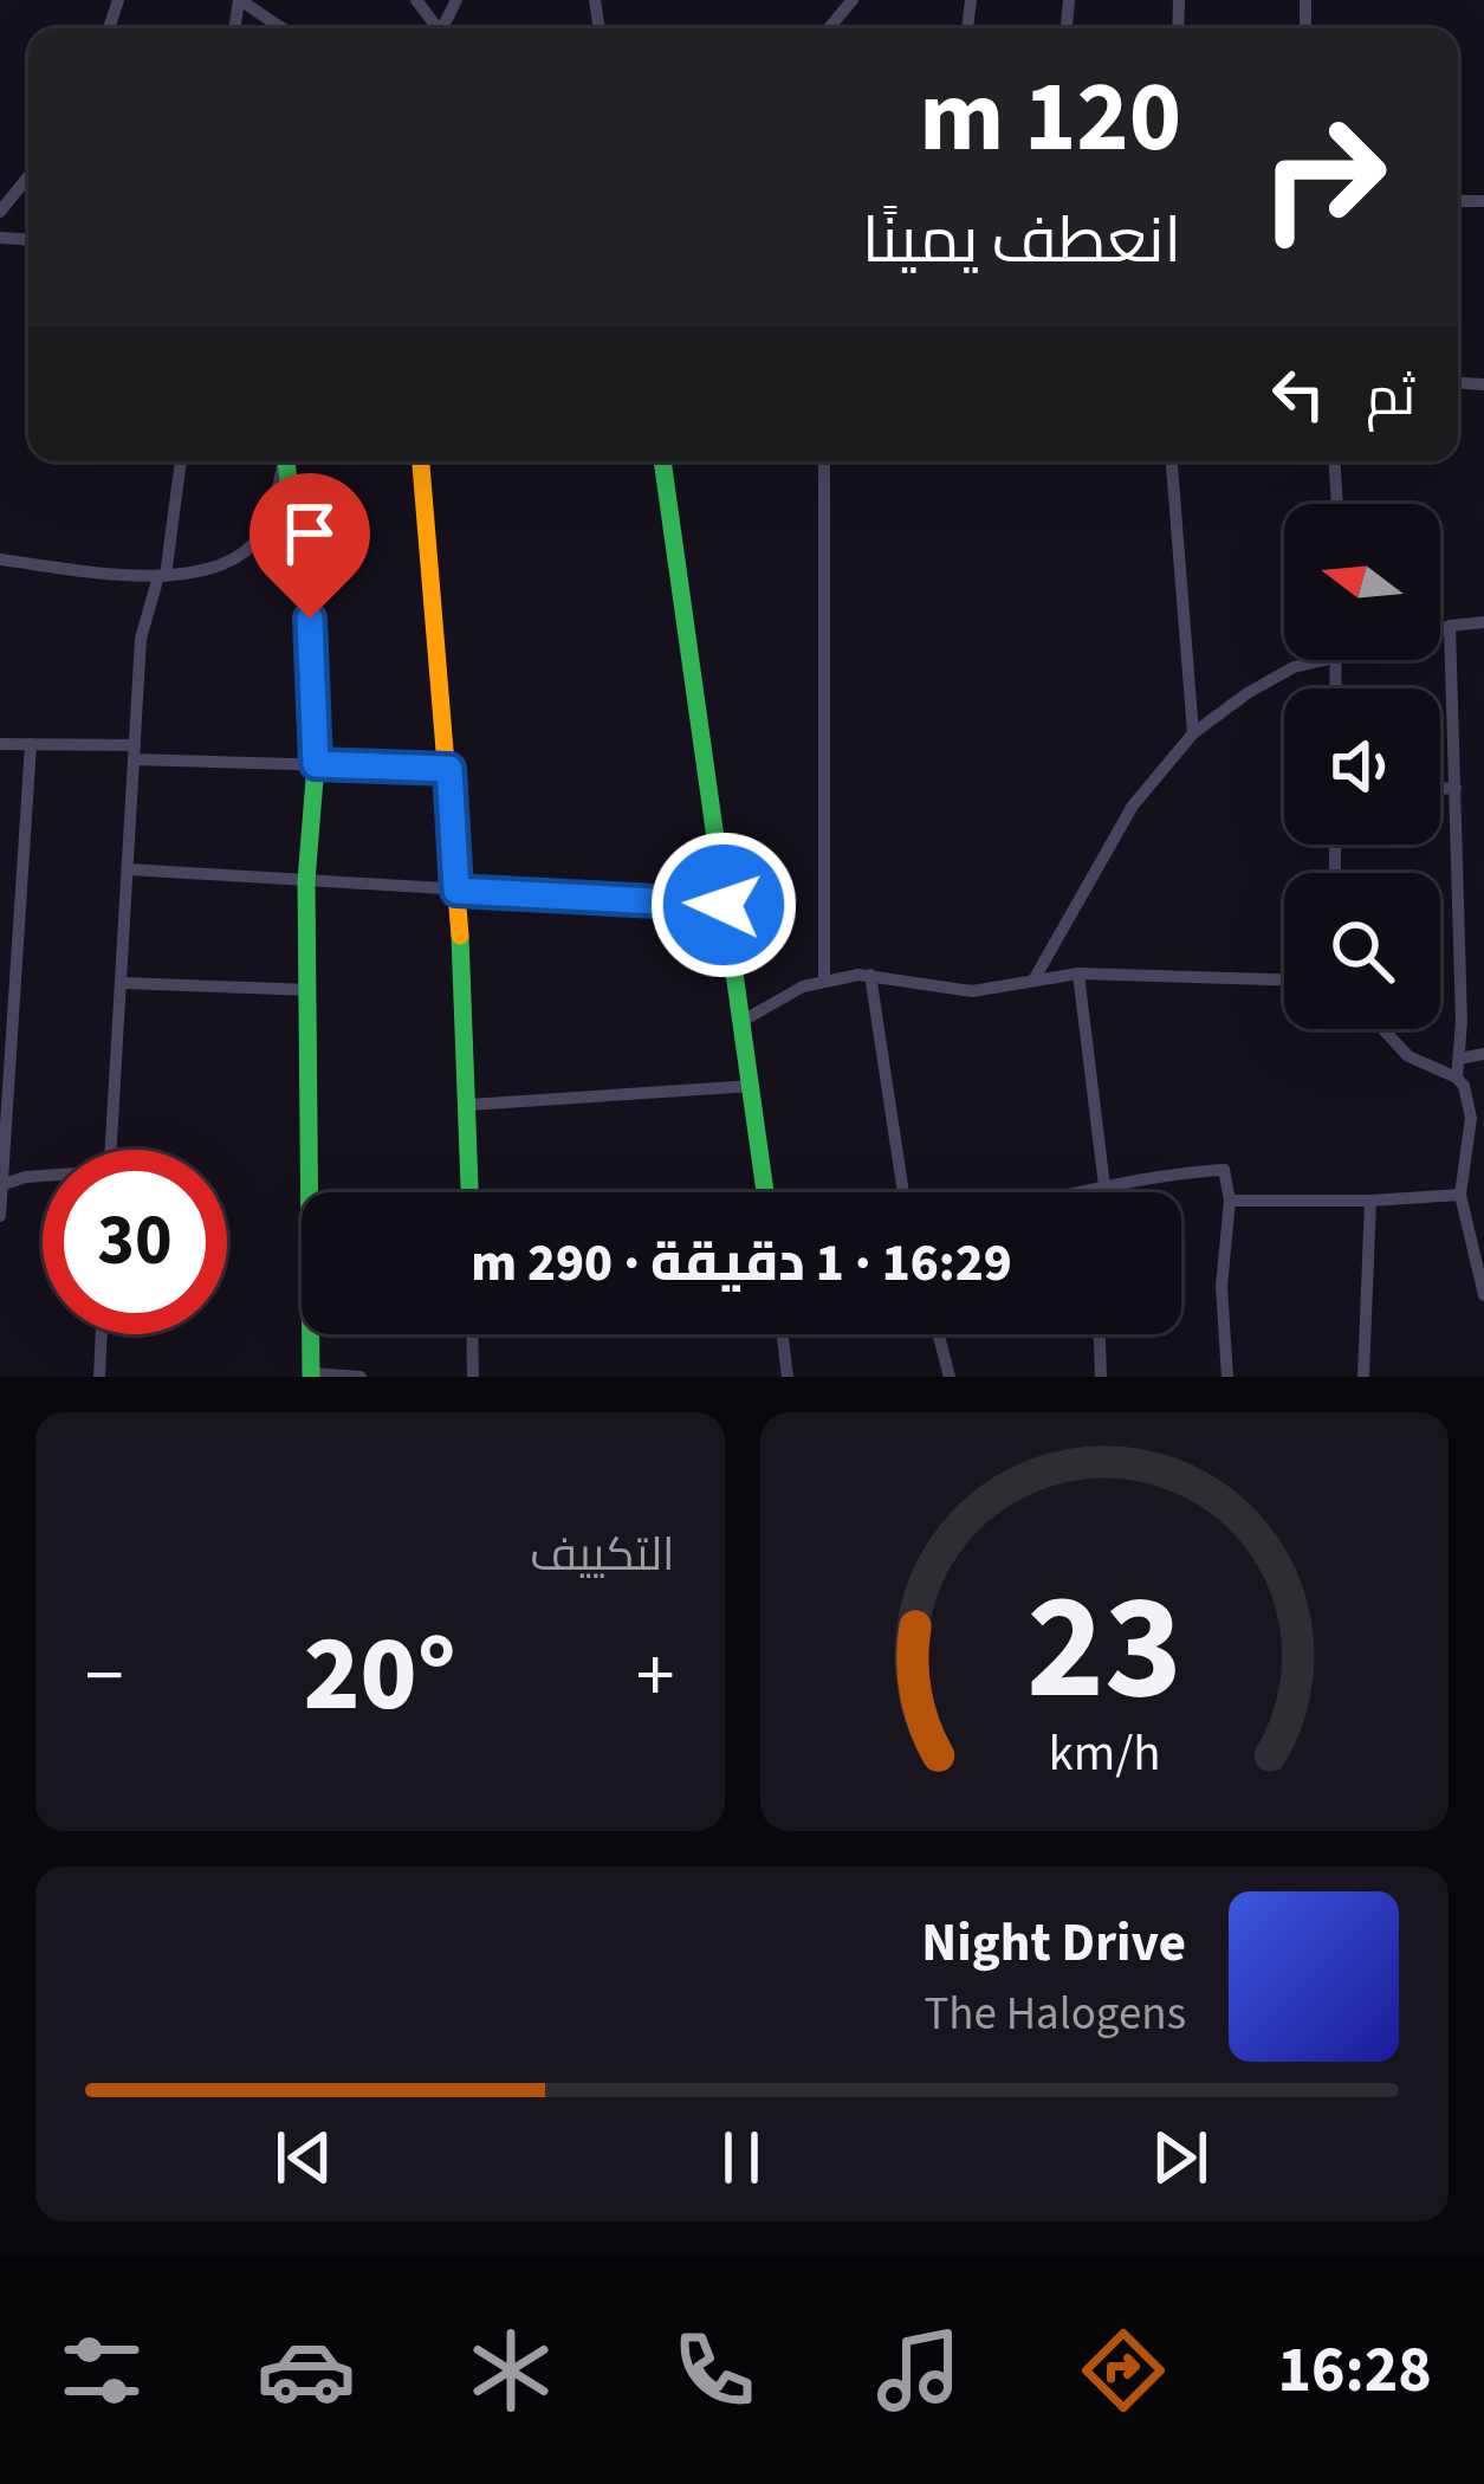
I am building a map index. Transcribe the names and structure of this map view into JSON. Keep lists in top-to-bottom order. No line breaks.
{"north":"left","page":{"turn":["120 m","انعطف يمينًا"],"then":"ثم","limit":"30","trip":"16:29 · 1 دقيقة · 290 m","tile":"التكييف","heat":["−","20°","+"],"song":["Night Drive","The Halogens"],"tabs":"16:28","gauge":["23","km/h"]}}
